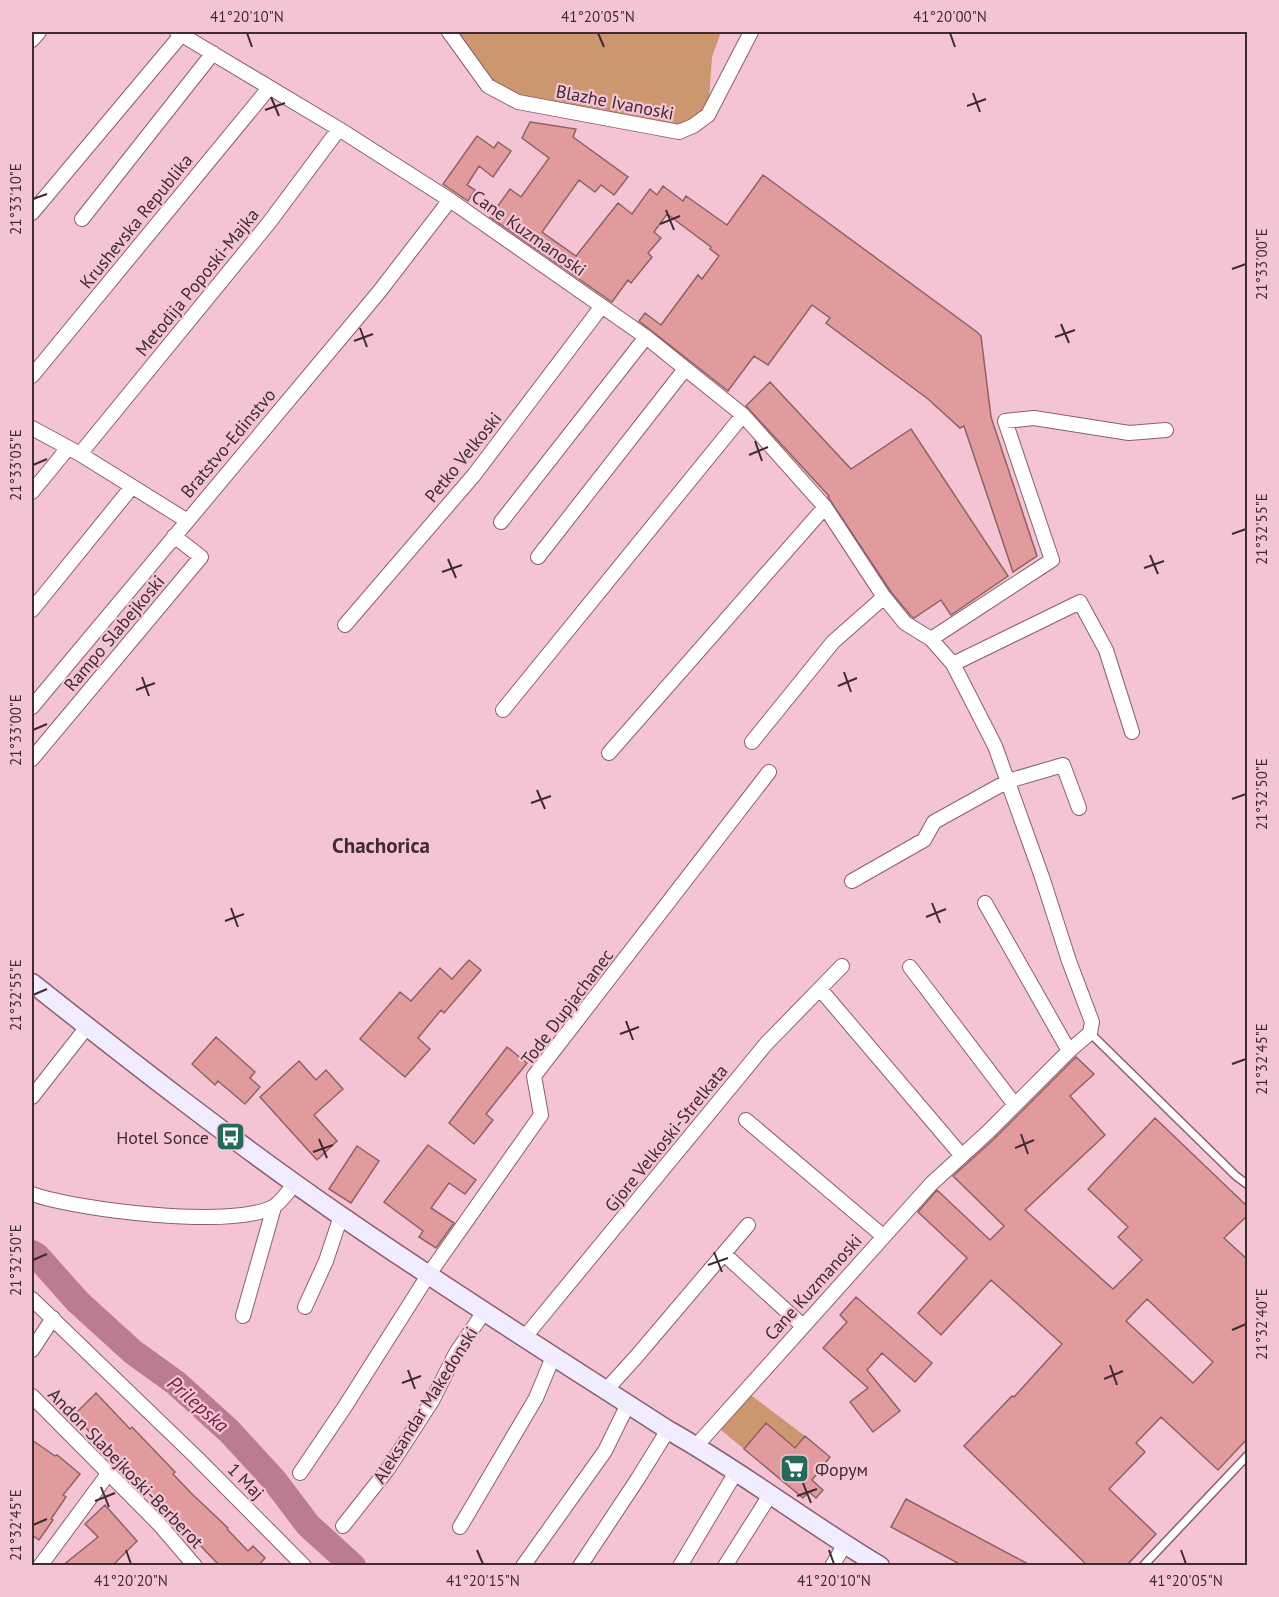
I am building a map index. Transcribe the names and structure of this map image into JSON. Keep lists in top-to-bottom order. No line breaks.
{"streets":{"street":["Blazhe Ivanoski","Krushevska Republika","Cane Kuzmanoski","Metodija Poposki-Majka","Bratstvo-Edinstvo","Petko Velkoski","Rampo Slabejkoski","Tode Dupjachanec","Gjore Velkoski-Strelkata","Aleksandar Makedonski","Andon Slabejkoski-Berberot","1 Maj"]},"crossings":[["Krushevska Republika","Cane Kuzmanoski"],["Cane Kuzmanoski","Metodija Poposki-Majka"],["Cane Kuzmanoski","Bratstvo-Edinstvo"],["Cane Kuzmanoski","Petko Velkoski"],["Cane Kuzmanoski","Aleksandar Makedonski"],["Bratstvo-Edinstvo","Rampo Slabejkoski"],["Tode Dupjachanec","Aleksandar Makedonski"],["Gjore Velkoski-Strelkata","Aleksandar Makedonski"]],"districts":["Chachorica"],"water":["Prilepska"],"places":{"bus stop":["Hotel Sonce"],"supermarket":["Форум"]},"coordinates":["41°20'10\"N","41°20'05\"N","41°20'00\"N","21°33'10\"E","21°33'00\"E","21°33'05\"E","21°32'55\"E","21°32'50\"E","21°32'45\"E","21°32'40\"E","41°20'20\"N","41°20'15\"N"]}
